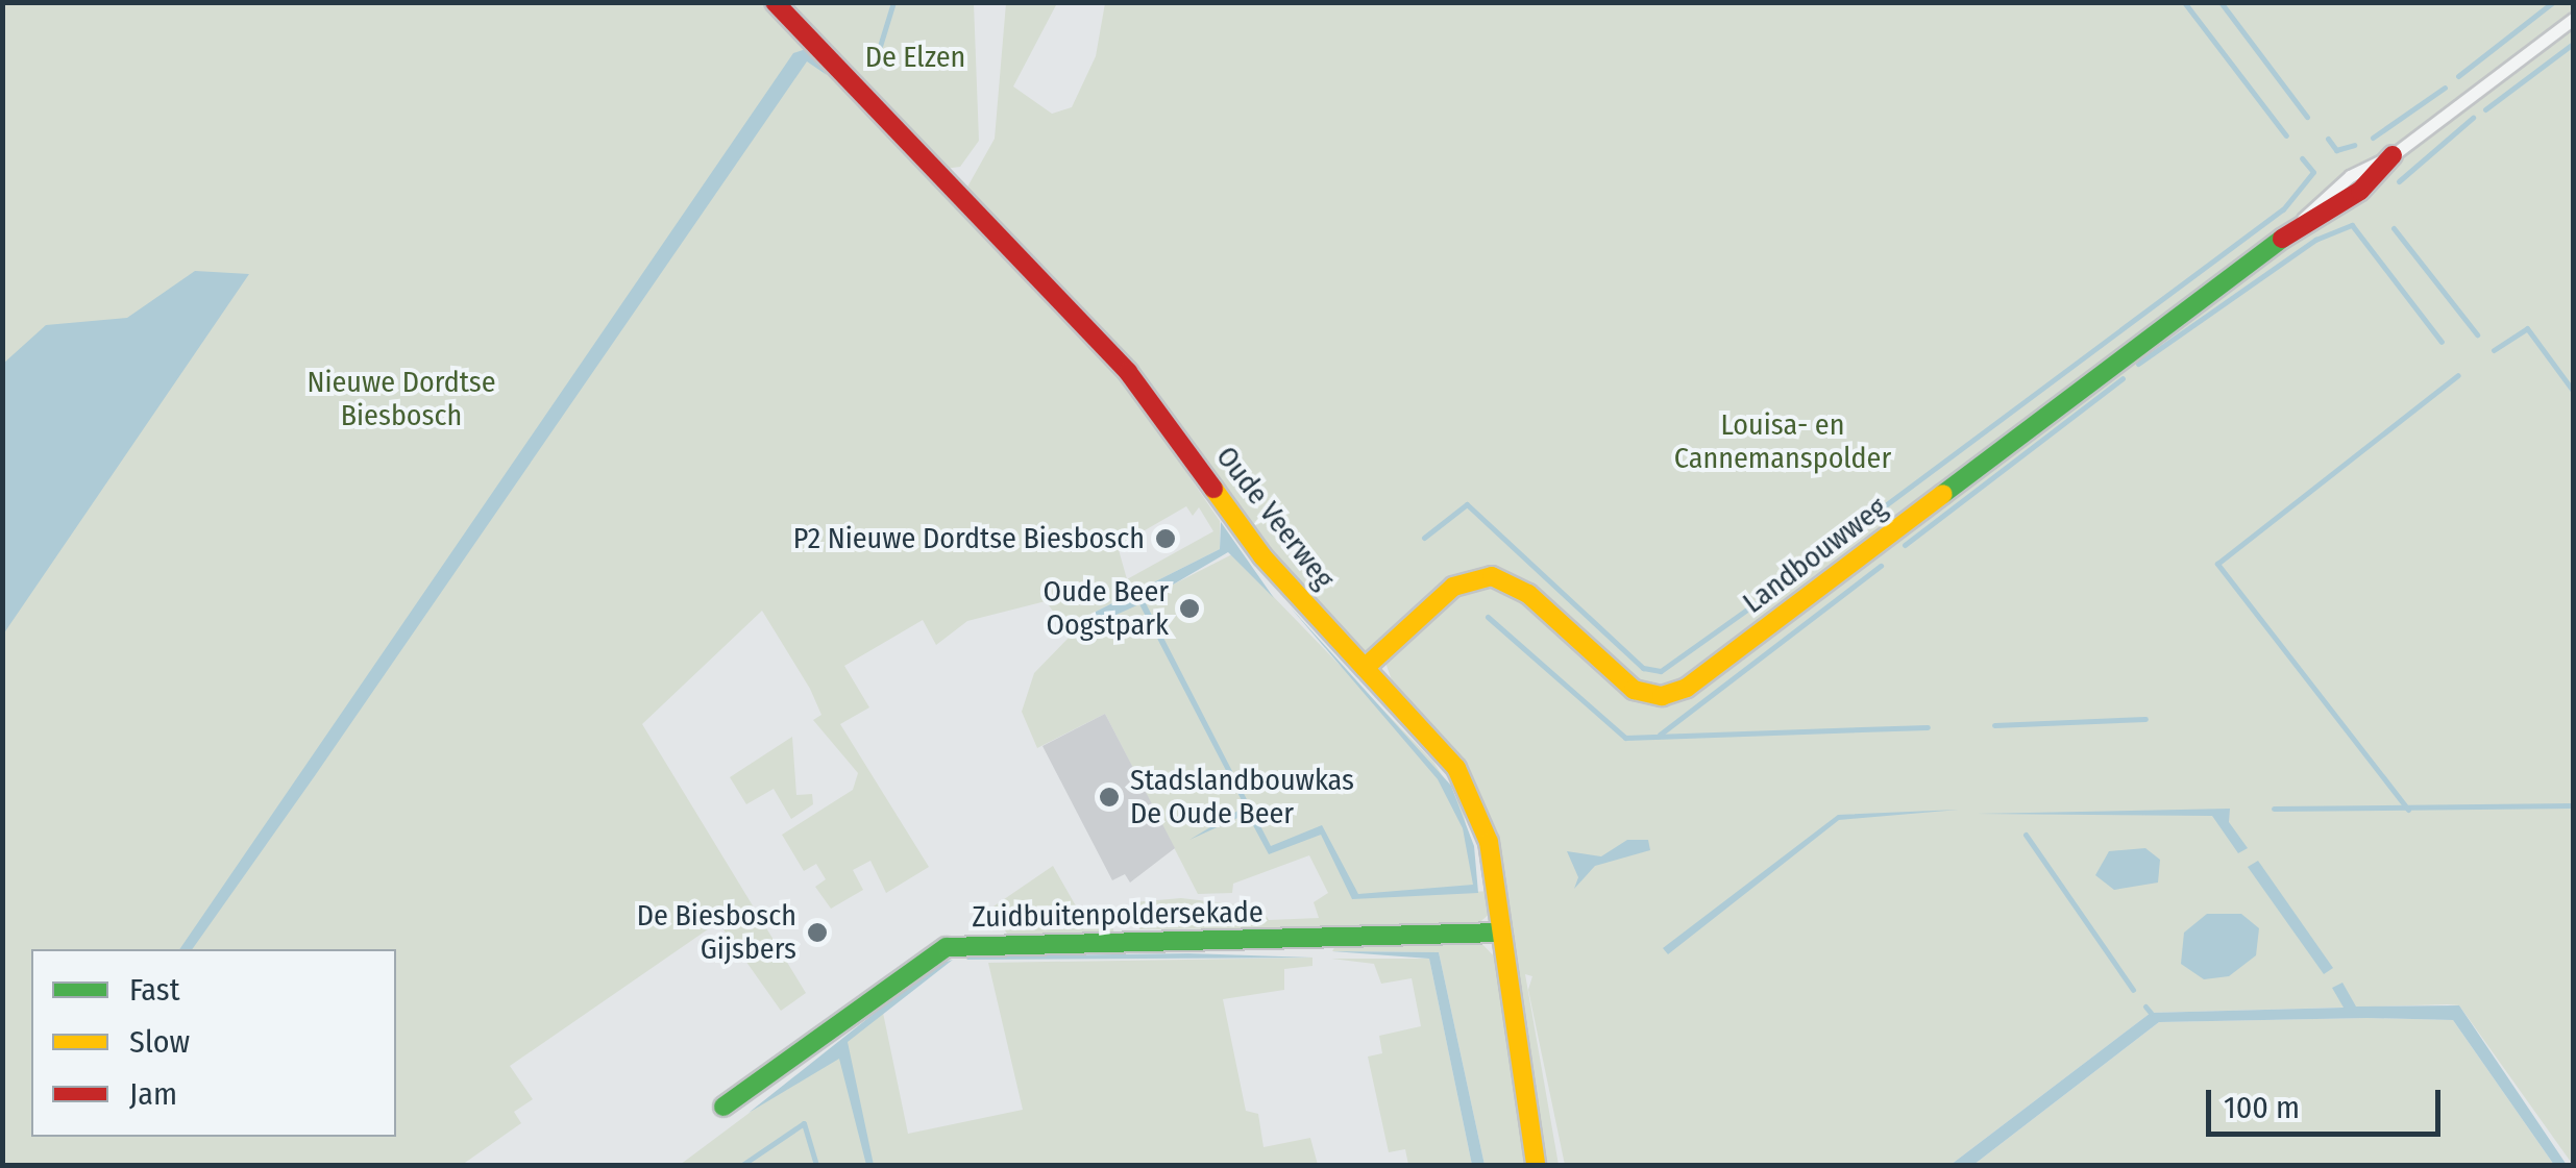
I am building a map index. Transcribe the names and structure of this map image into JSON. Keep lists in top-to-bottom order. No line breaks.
{"streets":{"street":["Oude Veerweg","Landbouwweg","Zuidbuitenpoldersekade"]},"crossings":[["Oude Veerweg","Landbouwweg"],["Oude Veerweg","Zuidbuitenpoldersekade"]],"parks":["De Elzen","Nieuwe Dordtse Biesbosch","Louisa- en Cannemanspolder"],"places":["P2 Nieuwe Dordtse Biesbosch","Oude Beer Oogstpark","Stadslandbouwkas De Oude Beer","De Biesbosch Gijsbers"],"legend":["Fast","Slow","Jam"],"scale_bar":"100 m"}
